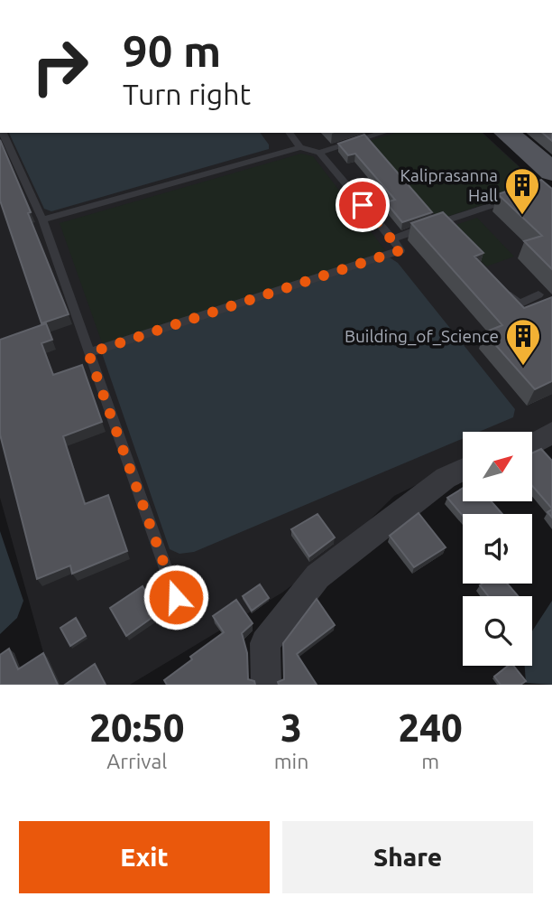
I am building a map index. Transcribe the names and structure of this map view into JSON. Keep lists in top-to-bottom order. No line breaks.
{"places":{"building":["Kaliprasanna Hall","Building_of_Science"]},"north":"top right","page":{"turn":["90 m","Turn right"],"eta":["20:50","Arrival","3","min","240","m"],"buttons":["Exit","Share"]}}
